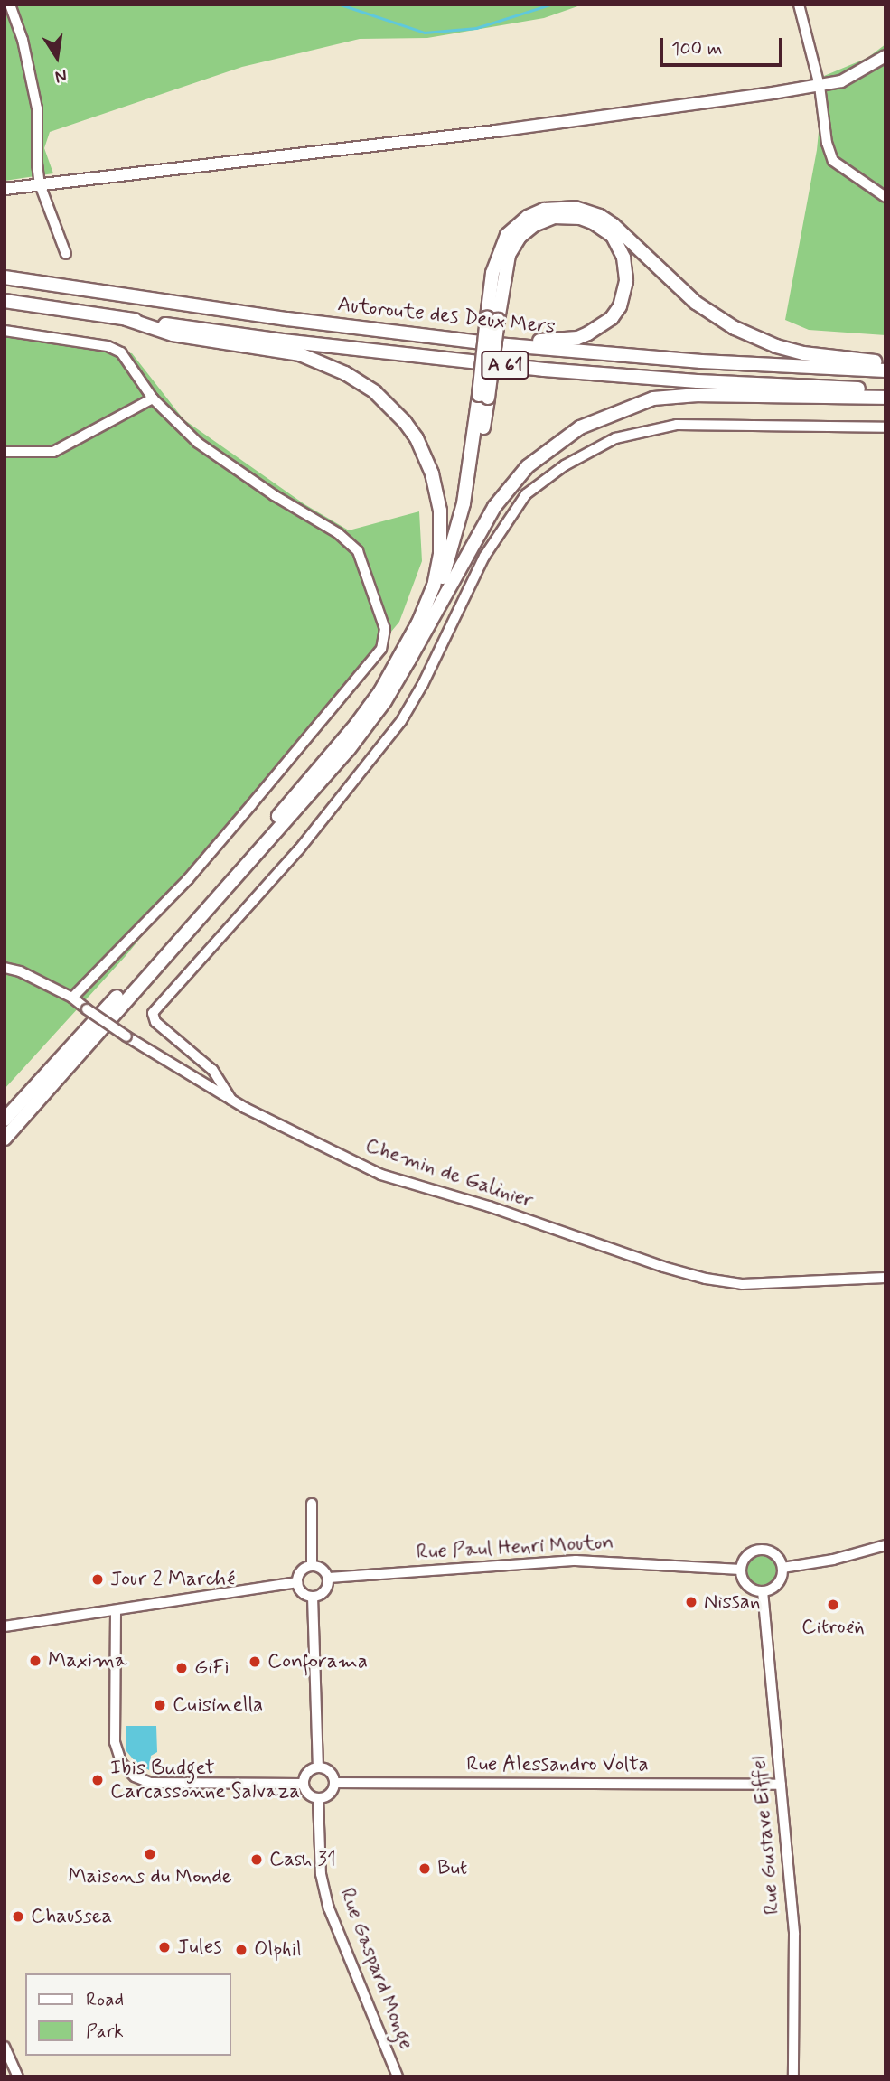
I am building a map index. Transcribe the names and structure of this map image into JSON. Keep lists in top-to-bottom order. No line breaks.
{"streets":{"highway":["Autoroute des Deux Mers","A 61"],"street":["Chemin de Galinier","Rue Paul Henri Mouton","Rue Alessandro Volta","Rue Gustave Eiffel","Rue Gaspard Monge"]},"crossings":[["Rue Paul Henri Mouton","Rue Gustave Eiffel"],["Rue Alessandro Volta","Rue Gustave Eiffel"],["Rue Alessandro Volta","Rue Gaspard Monge"]],"places":["Jour 2 Marché","Nissan","Citroën","Maxima","Conforama","GiFi","Cuisinella","Ibis Budget Carcassonne Salvaza","Maisons du Monde","Cash 31","But","Chaussea","Jules","Olphil"],"legend":["Road","Park"],"scale_bar":"100 m","north":"bottom"}
